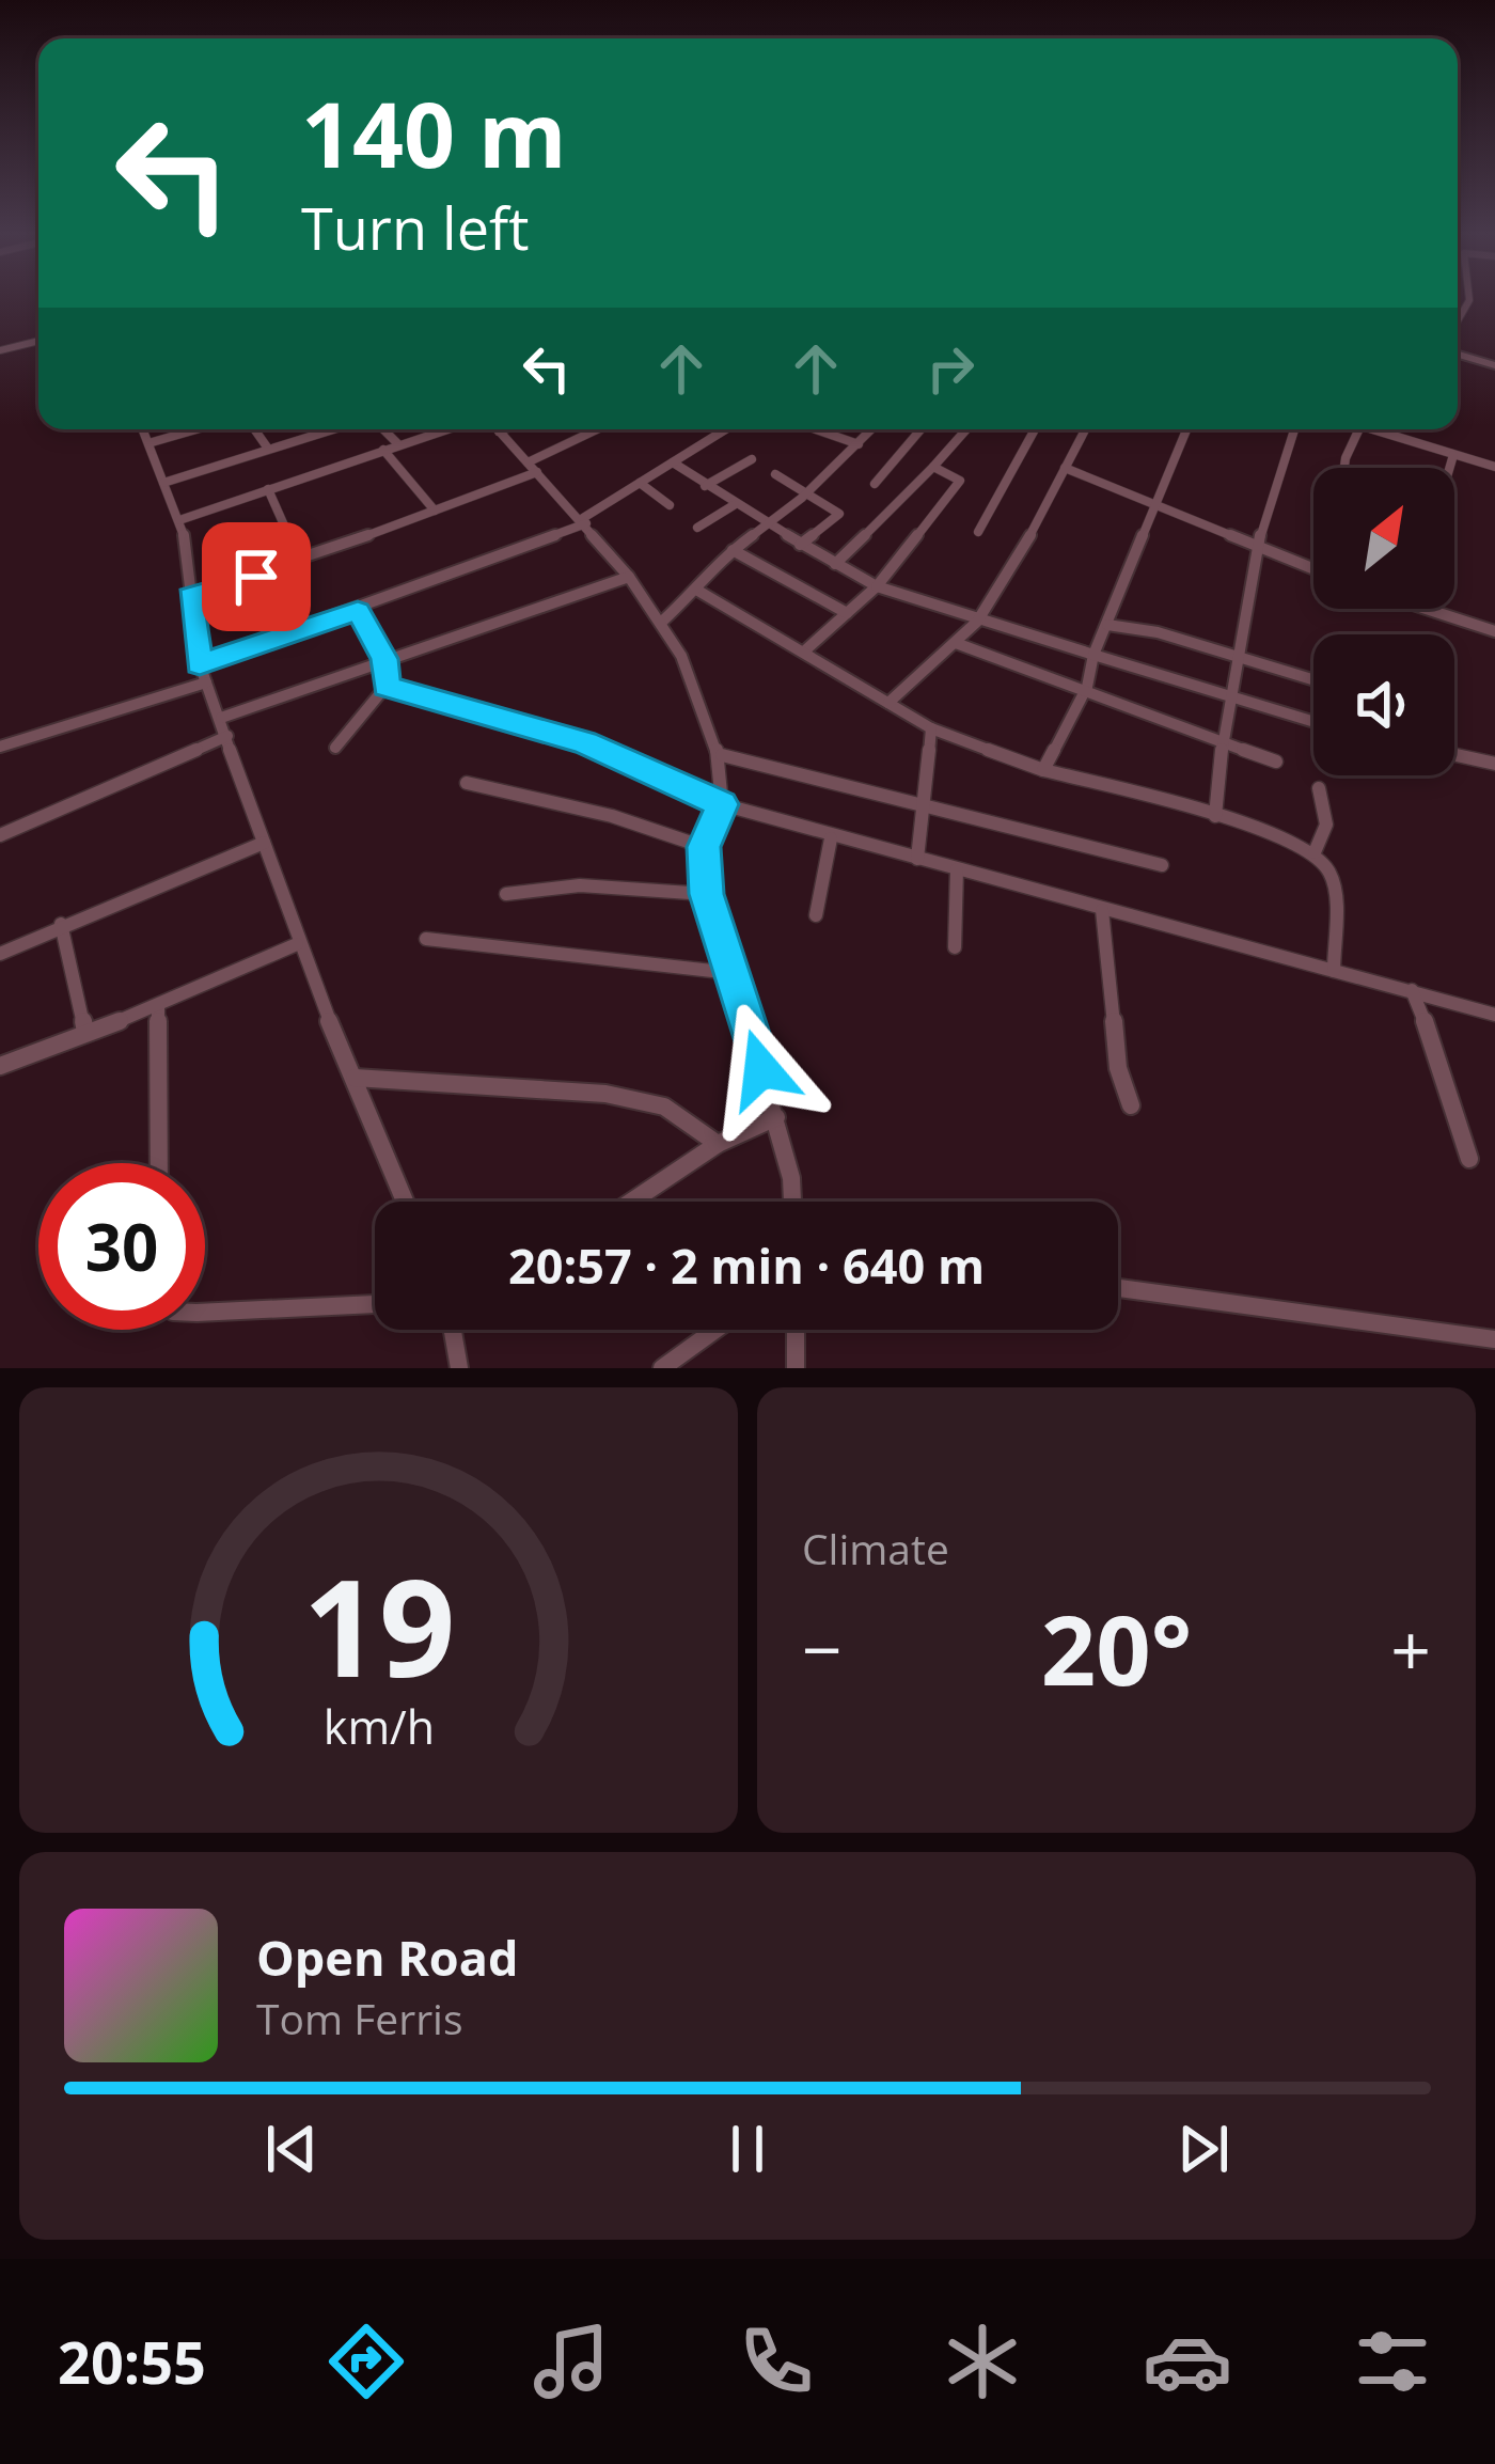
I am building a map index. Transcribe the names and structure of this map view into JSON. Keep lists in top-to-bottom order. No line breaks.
{"north":"top right","page":{"turn":["140 m","Turn left"],"limit":"30","trip":"20:57 · 2 min · 640 m","tile":"Climate","heat":["−","20°","+"],"song":["Open Road","Tom Ferris"],"tabs":"20:55","gauge":["19","km/h"]}}
